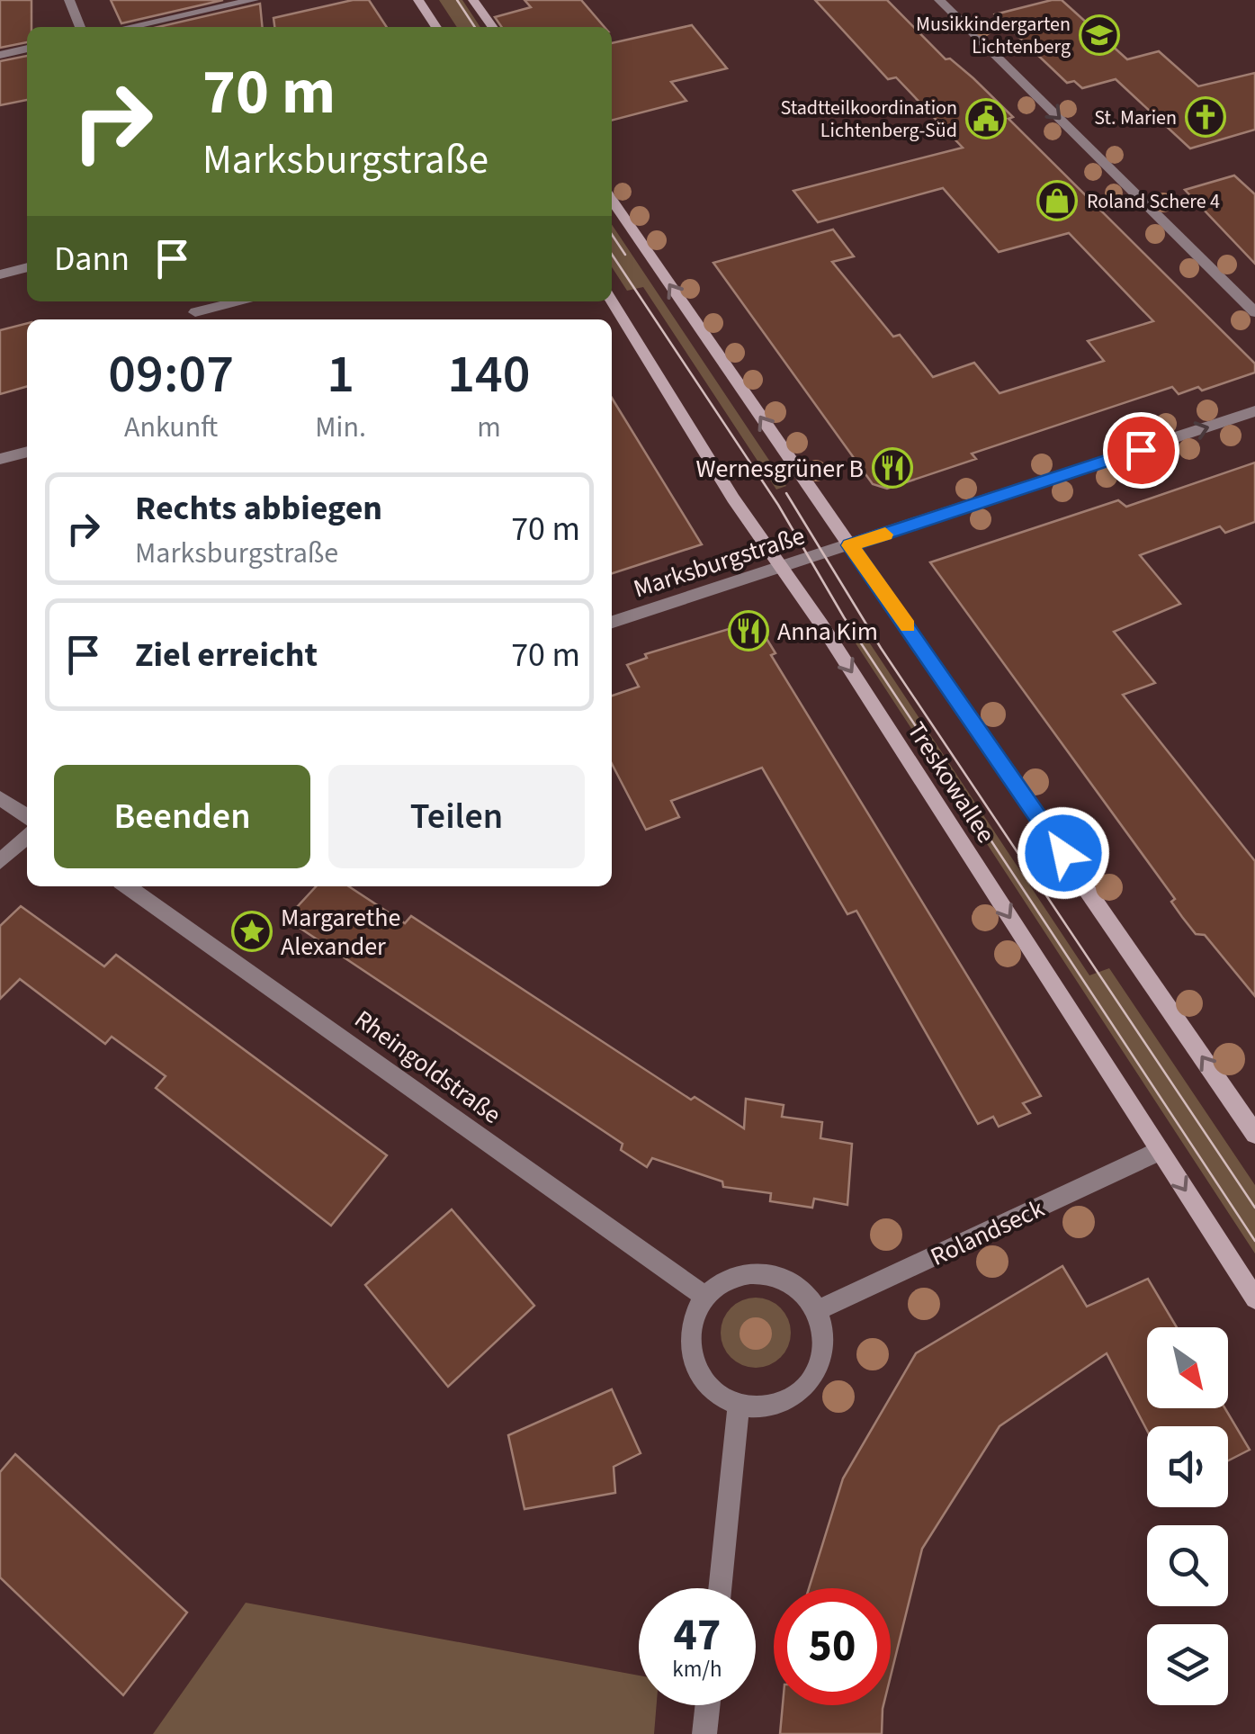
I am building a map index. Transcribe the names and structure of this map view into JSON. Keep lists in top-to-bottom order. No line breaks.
{"streets":{"main road":["Treskowallee"],"street":["Marksburgstraße","Rheingoldstraße","Rolandseck"]},"crossings":[["Marksburgstraße","Treskowallee"],["Treskowallee","Rolandseck"],["Rheingoldstraße","Rolandseck"]],"one_way":["Marksburgstraße"],"places":{"school or university":["Musikkindergarten Lichtenberg"],"church":["St. Marien"],"public building":["Stadtteilkoordination Lichtenberg-Süd"],"shop":["Roland Schere 4"],"restaurant":["Wernesgrüner B","Anna Kim"],"place":["Margarethe Alexander"]},"north":"bottom right","page":{"turn":["70 m","Marksburgstraße"],"then":"Dann","eta":["09:07","Ankunft","1","Min.","140","m"],"list":[{"name":"Rechts abbiegen","note":"Marksburgstraße","value":"70 m"},{"name":"Ziel erreicht","value":"70 m"}],"buttons":["Beenden","Teilen"],"speed":"47 km/h","limit":"50"}}
